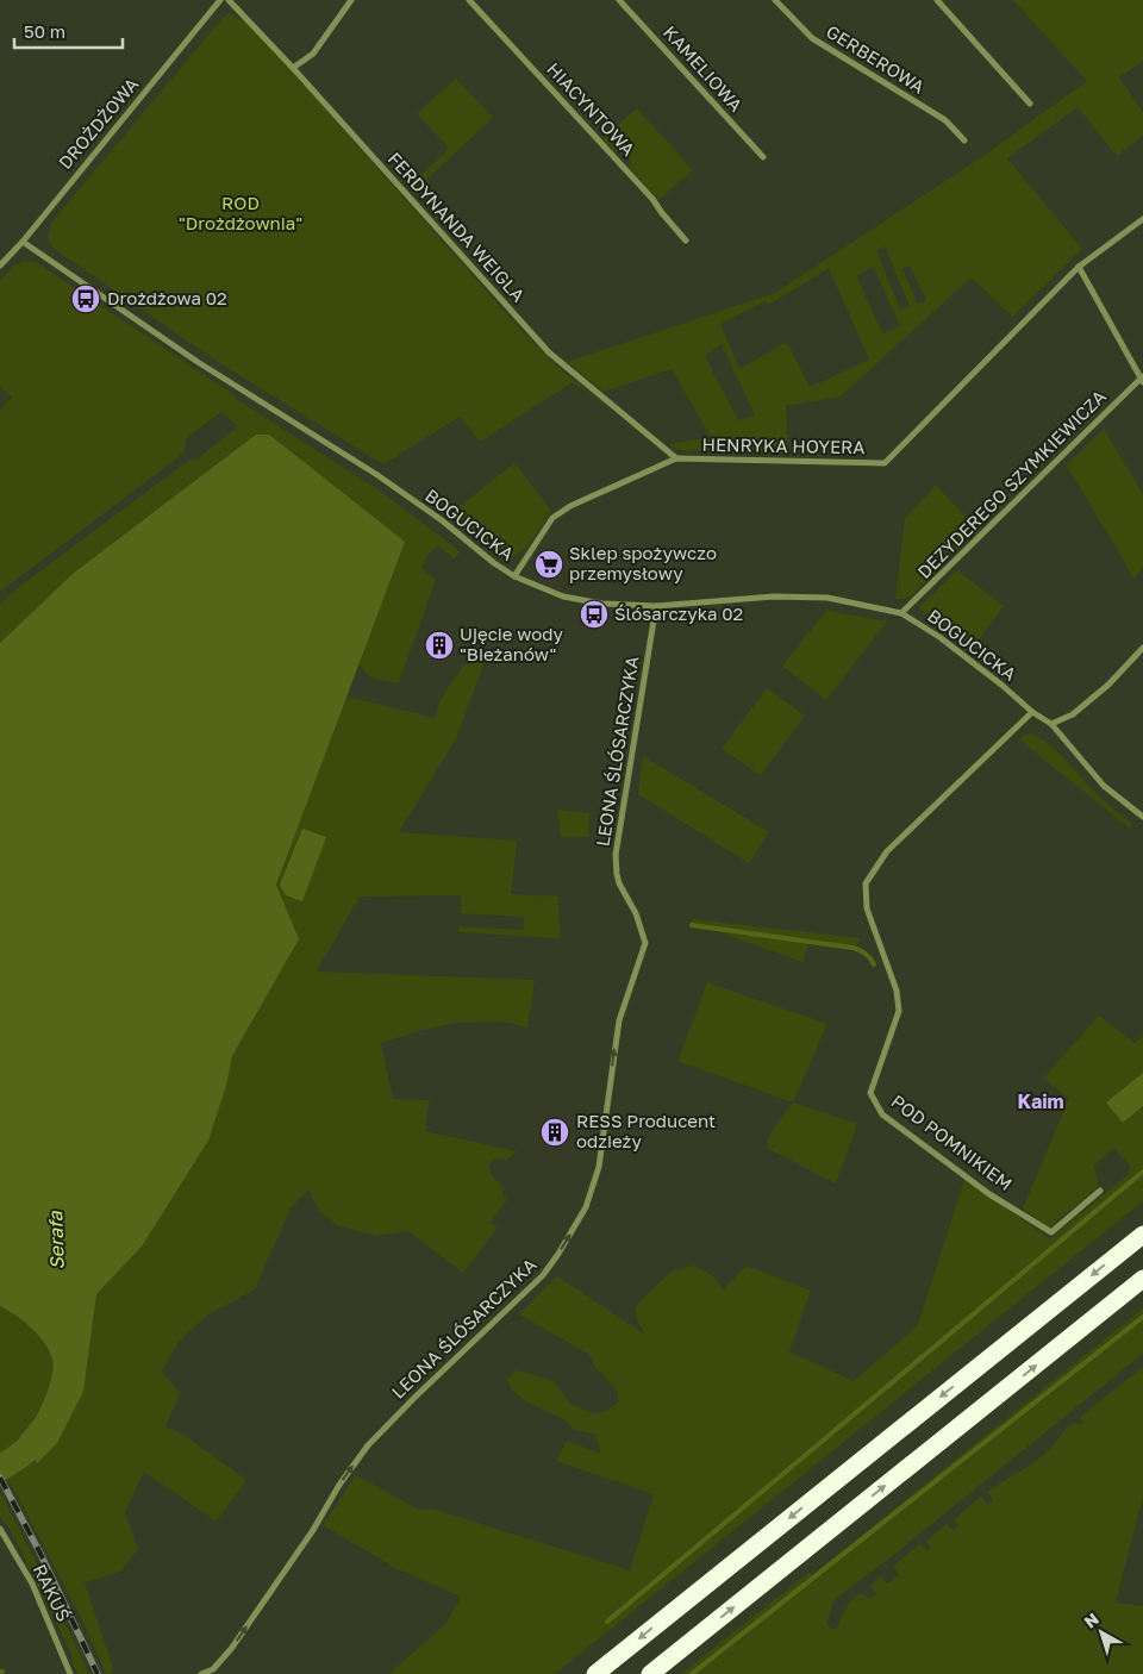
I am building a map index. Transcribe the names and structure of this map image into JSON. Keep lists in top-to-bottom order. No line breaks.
{"streets":{"street":["GERBEROWA","KAMELIOWA","HIACYNTOWA","DROŻDŻOWA","FERDYNANDA WEIGLA","HENRYKA HOYERA","DEZYDEREGO SZYMKIEWICZA","BOGUCICKA","LEONA ŚLÓSARCZYKA","POD POMNIKIEM","RAKUŚ"]},"crossings":[["DROŻDŻOWA","BOGUCICKA"],["FERDYNANDA WEIGLA","HENRYKA HOYERA"],["HENRYKA HOYERA","BOGUCICKA"],["DEZYDEREGO SZYMKIEWICZA","BOGUCICKA"],["BOGUCICKA","LEONA ŚLÓSARCZYKA"],["BOGUCICKA","POD POMNIKIEM"]],"one_way":["LEONA ŚLÓSARCZYKA"],"districts":["Kaim"],"water":["Serafa"],"parks":["ROD \"Drożdżownia\""],"places":{"bus stop":["Drożdżowa 02","Ślósarczyka 02"],"supermarket":["Sklep spożywczo przemysłowy"],"building":["Ujęcie wody \"Bieżanów\"","RESS Producent odzieży"]},"scale_bar":"50 m","north":"top left"}
